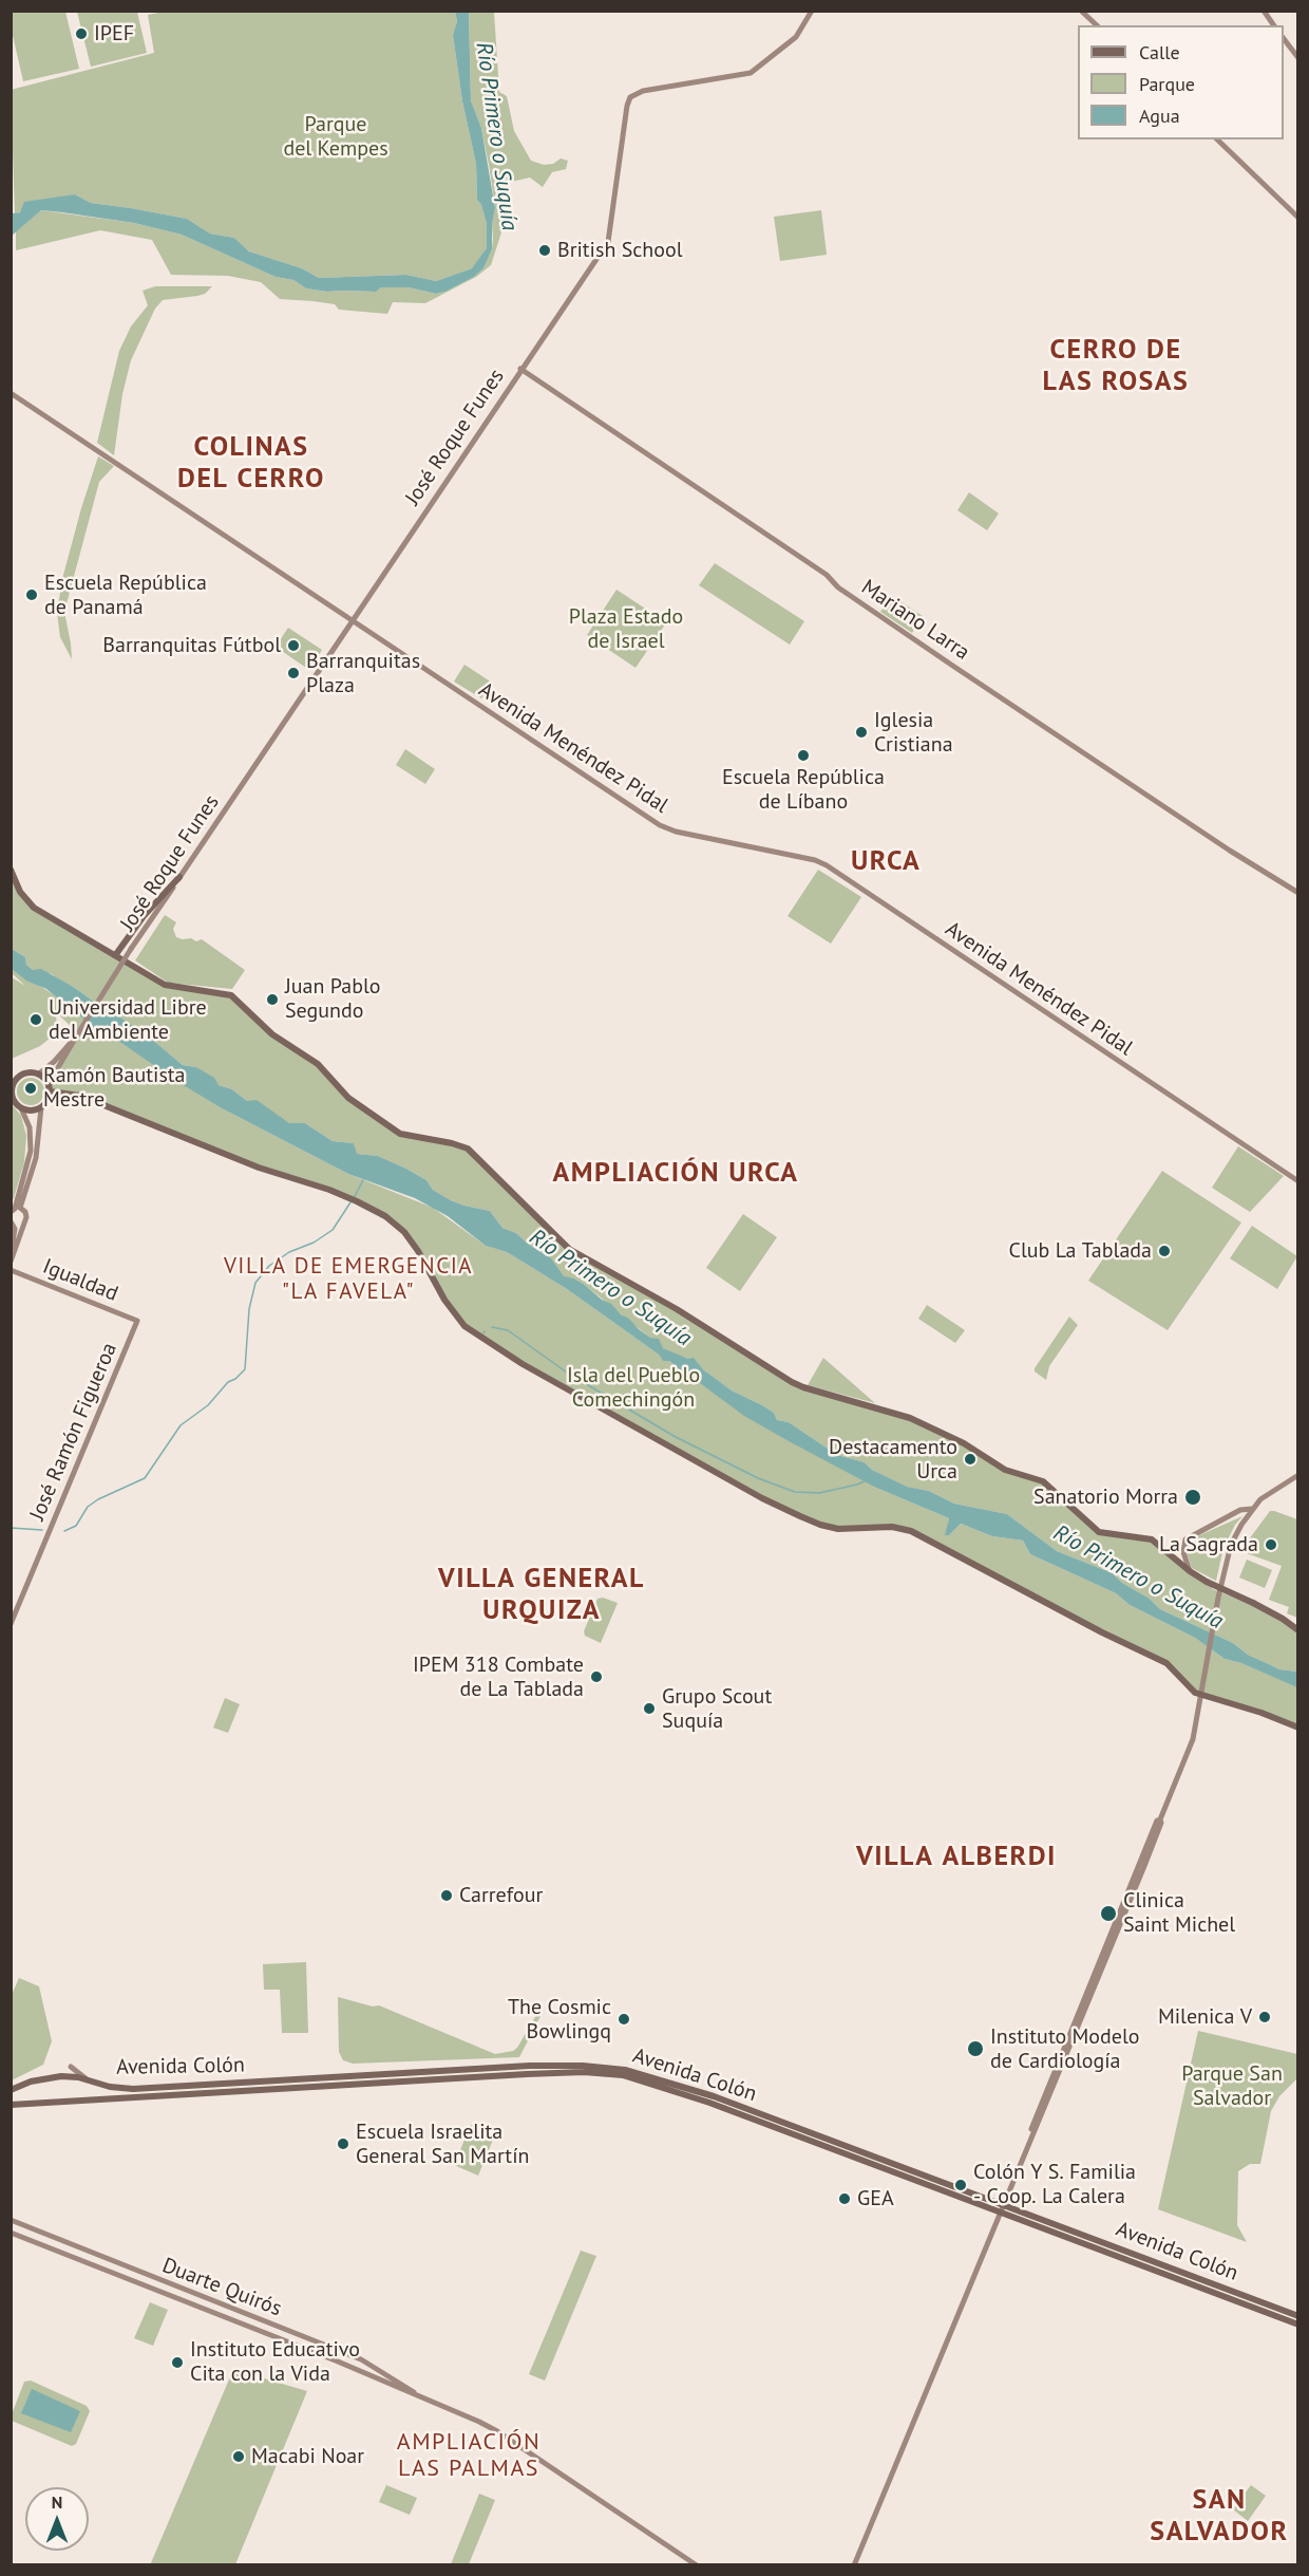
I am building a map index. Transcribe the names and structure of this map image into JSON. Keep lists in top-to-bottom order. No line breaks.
{"streets":{"main road":["José Roque Funes","Mariano Larra","Avenida Menéndez Pidal","Igualdad","José Ramón Figueroa","Avenida Colón","Duarte Quirós"]},"crossings":[["José Roque Funes","Mariano Larra"],["José Roque Funes","Avenida Menéndez Pidal"],["Igualdad","José Ramón Figueroa"]],"districts":["CERRO DE LAS ROSAS","COLINAS DEL CERRO","URCA","AMPLIACIÓN URCA","VILLA DE EMERGENCIA \"LA FAVELA\"","VILLA GENERAL URQUIZA","VILLA ALBERDI","AMPLIACIÓN LAS PALMAS","SAN SALVADOR"],"water":["Río Primero o Suquía"],"parks":["Parque del Kempes","Plaza Estado de Israel","Isla del Pueblo Comechingón","Parque San Salvador"],"places":["IPEF","British School","Escuela República de Panamá","Barranquitas Fútbol","Barranquitas Plaza","Iglesia Cristiana","Escuela República de Líbano","Juan Pablo Segundo","Universidad Libre del Ambiente","Ramón Bautista Mestre","Club La Tablada","Destacamento Urca","Sanatorio Morra","La Sagrada","IPEM 318 Combate de La Tablada","Grupo Scout Suquía","Carrefour","Clinica Saint Michel","Milenica V","The Cosmic Bowlingq","Instituto Modelo de Cardiología","Escuela Israelita General San Martín","Colón Y S. Familia - Coop. La Calera","GEA","Instituto Educativo Cita con la Vida","Macabi Noar"],"legend":["Calle","Parque","Agua"],"north":"top"}
